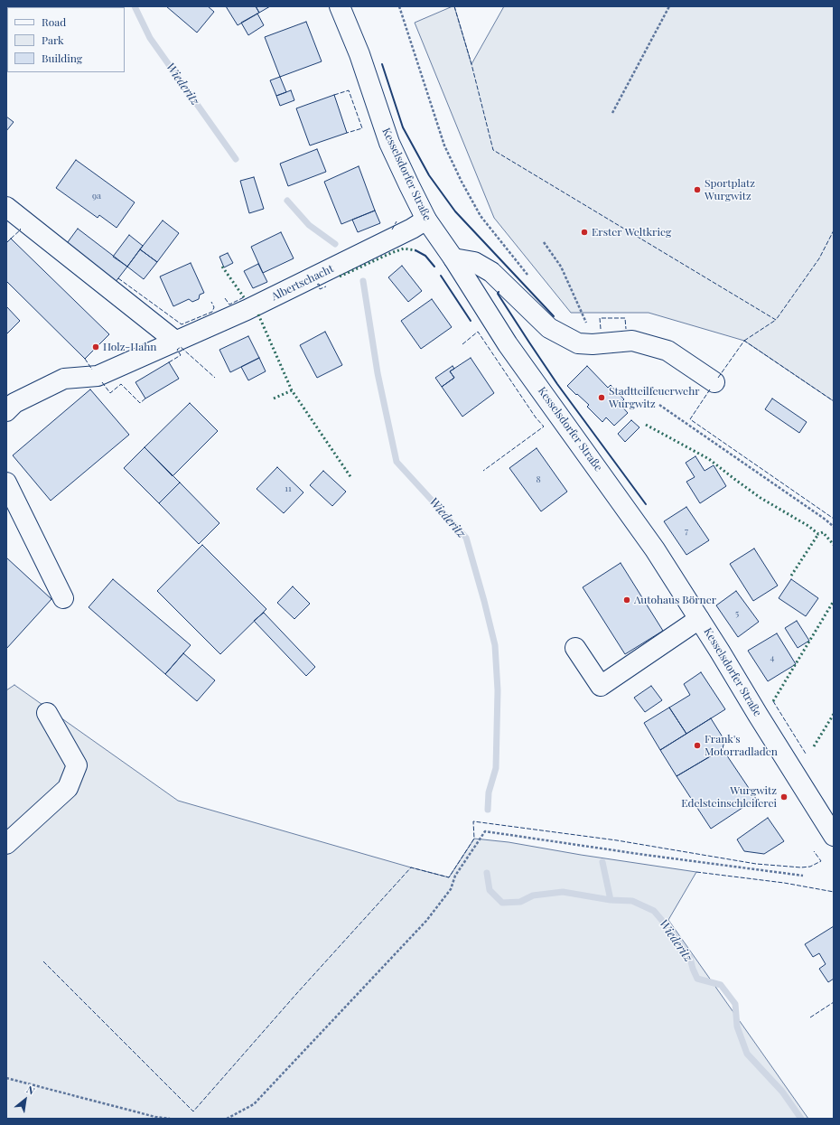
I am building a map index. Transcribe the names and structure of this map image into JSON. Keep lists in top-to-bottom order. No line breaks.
{"streets":{"main road":["Kesselsdorfer Straße","Albertschacht"]},"crossings":[["Kesselsdorfer Straße","Albertschacht"]],"water":["Wiederitz"],"places":["Sportplatz Wurgwitz","Erster Weltkrieg","Holz-Hahn","Stadtteilfeuerwehr Wurgwitz","Autohaus Börner","Frank's Motorradladen","Wurgwitz Edelsteinschleiferei"],"house_numbers":["9a","8","11","7","5","4"],"legend":["Road","Park","Building"],"north":"top right"}
